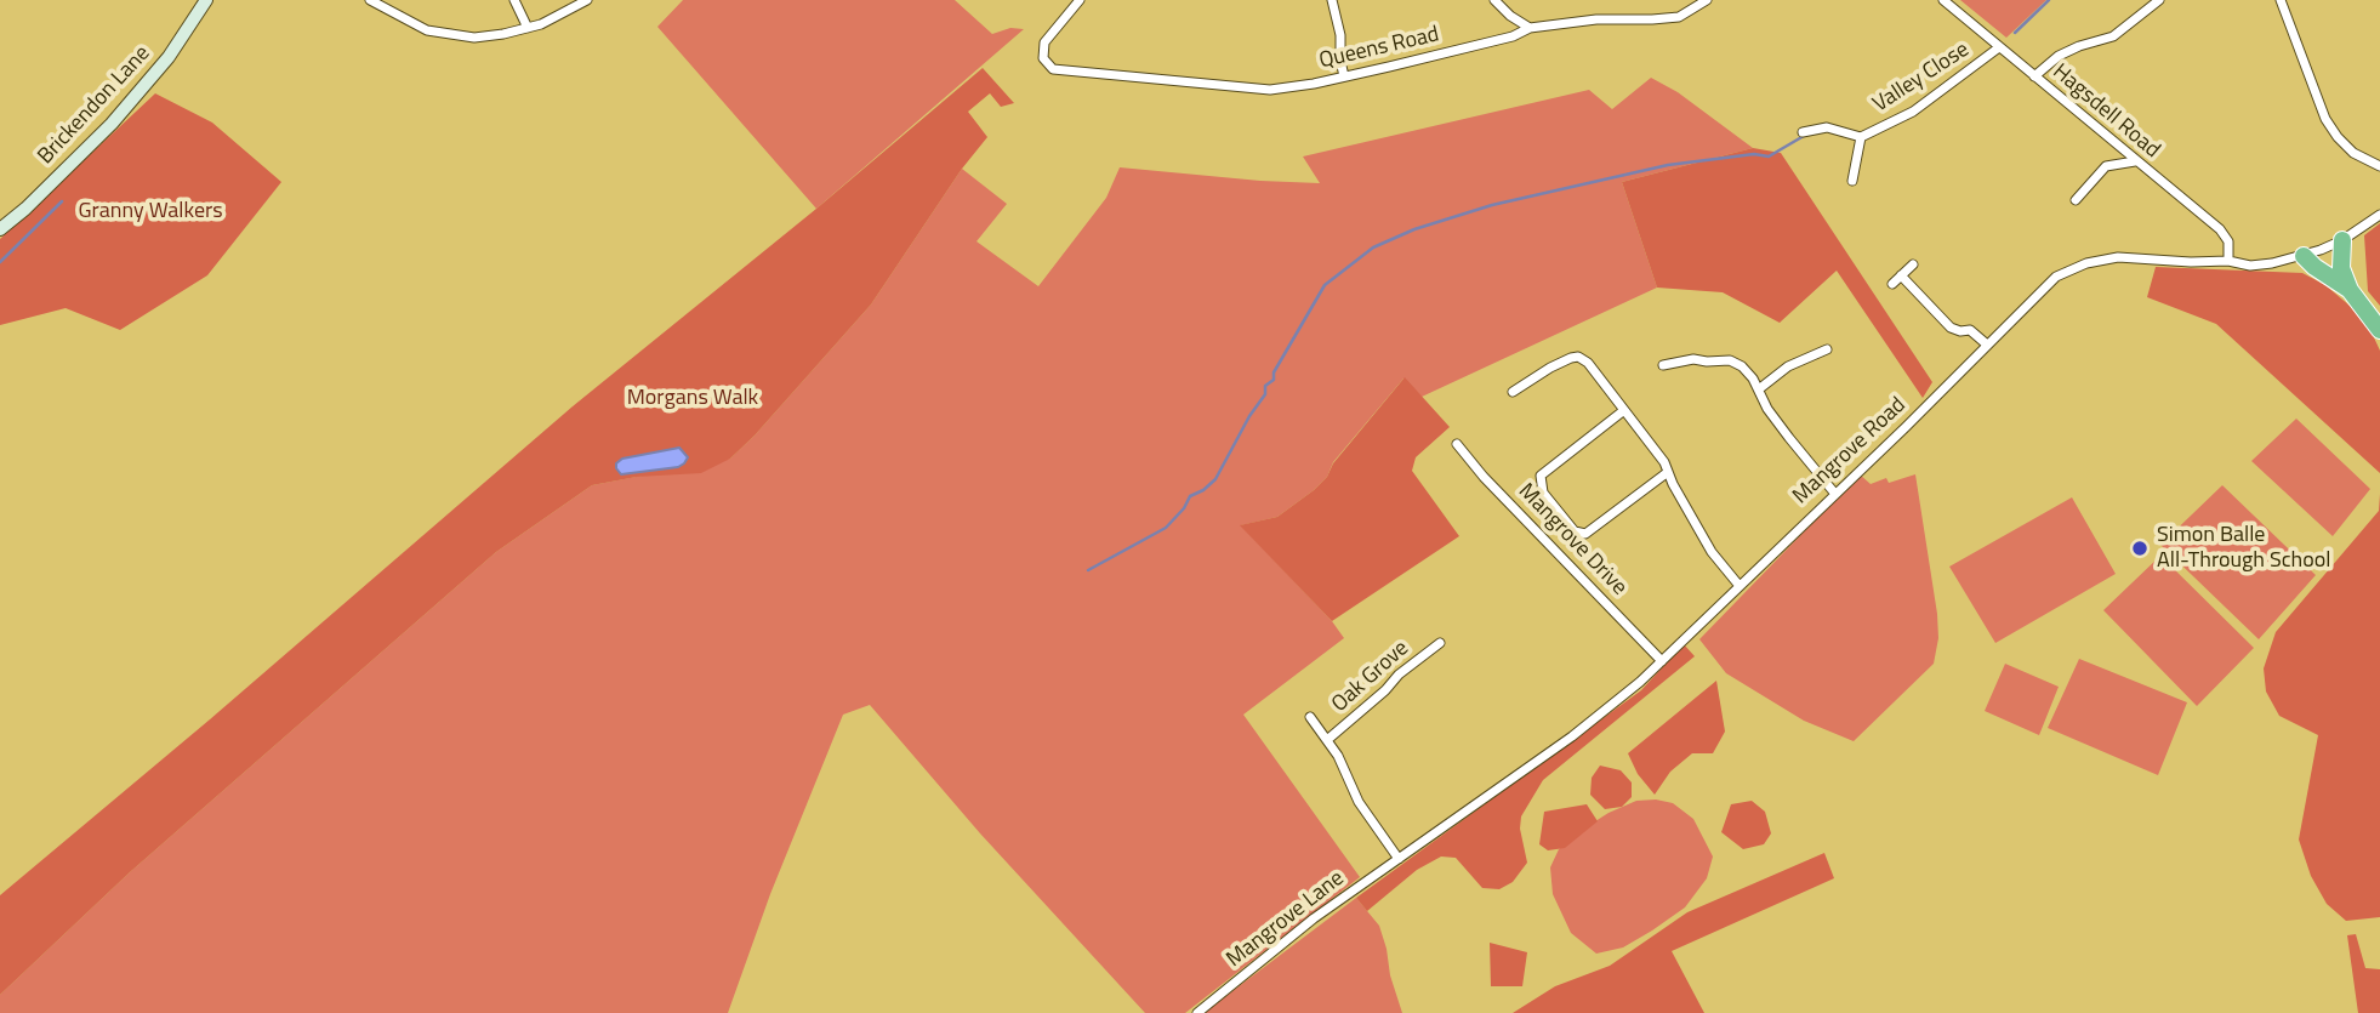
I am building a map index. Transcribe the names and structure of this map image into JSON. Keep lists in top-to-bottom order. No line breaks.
{"streets":{"street":["Queens Road","Valley Close","Brickendon Lane","Hagsdell Road","Mangrove Road","Mangrove Drive","Oak Grove","Mangrove Lane"]},"crossings":[["Valley Close","Hagsdell Road"],["Hagsdell Road","Mangrove Road"],["Mangrove Road","Mangrove Drive"],["Mangrove Road","Oak Grove"],["Mangrove Road","Mangrove Lane"],["Oak Grove","Mangrove Lane"]],"parks":["Granny Walkers","Morgans Walk"],"places":["Simon Balle All-Through School"]}
